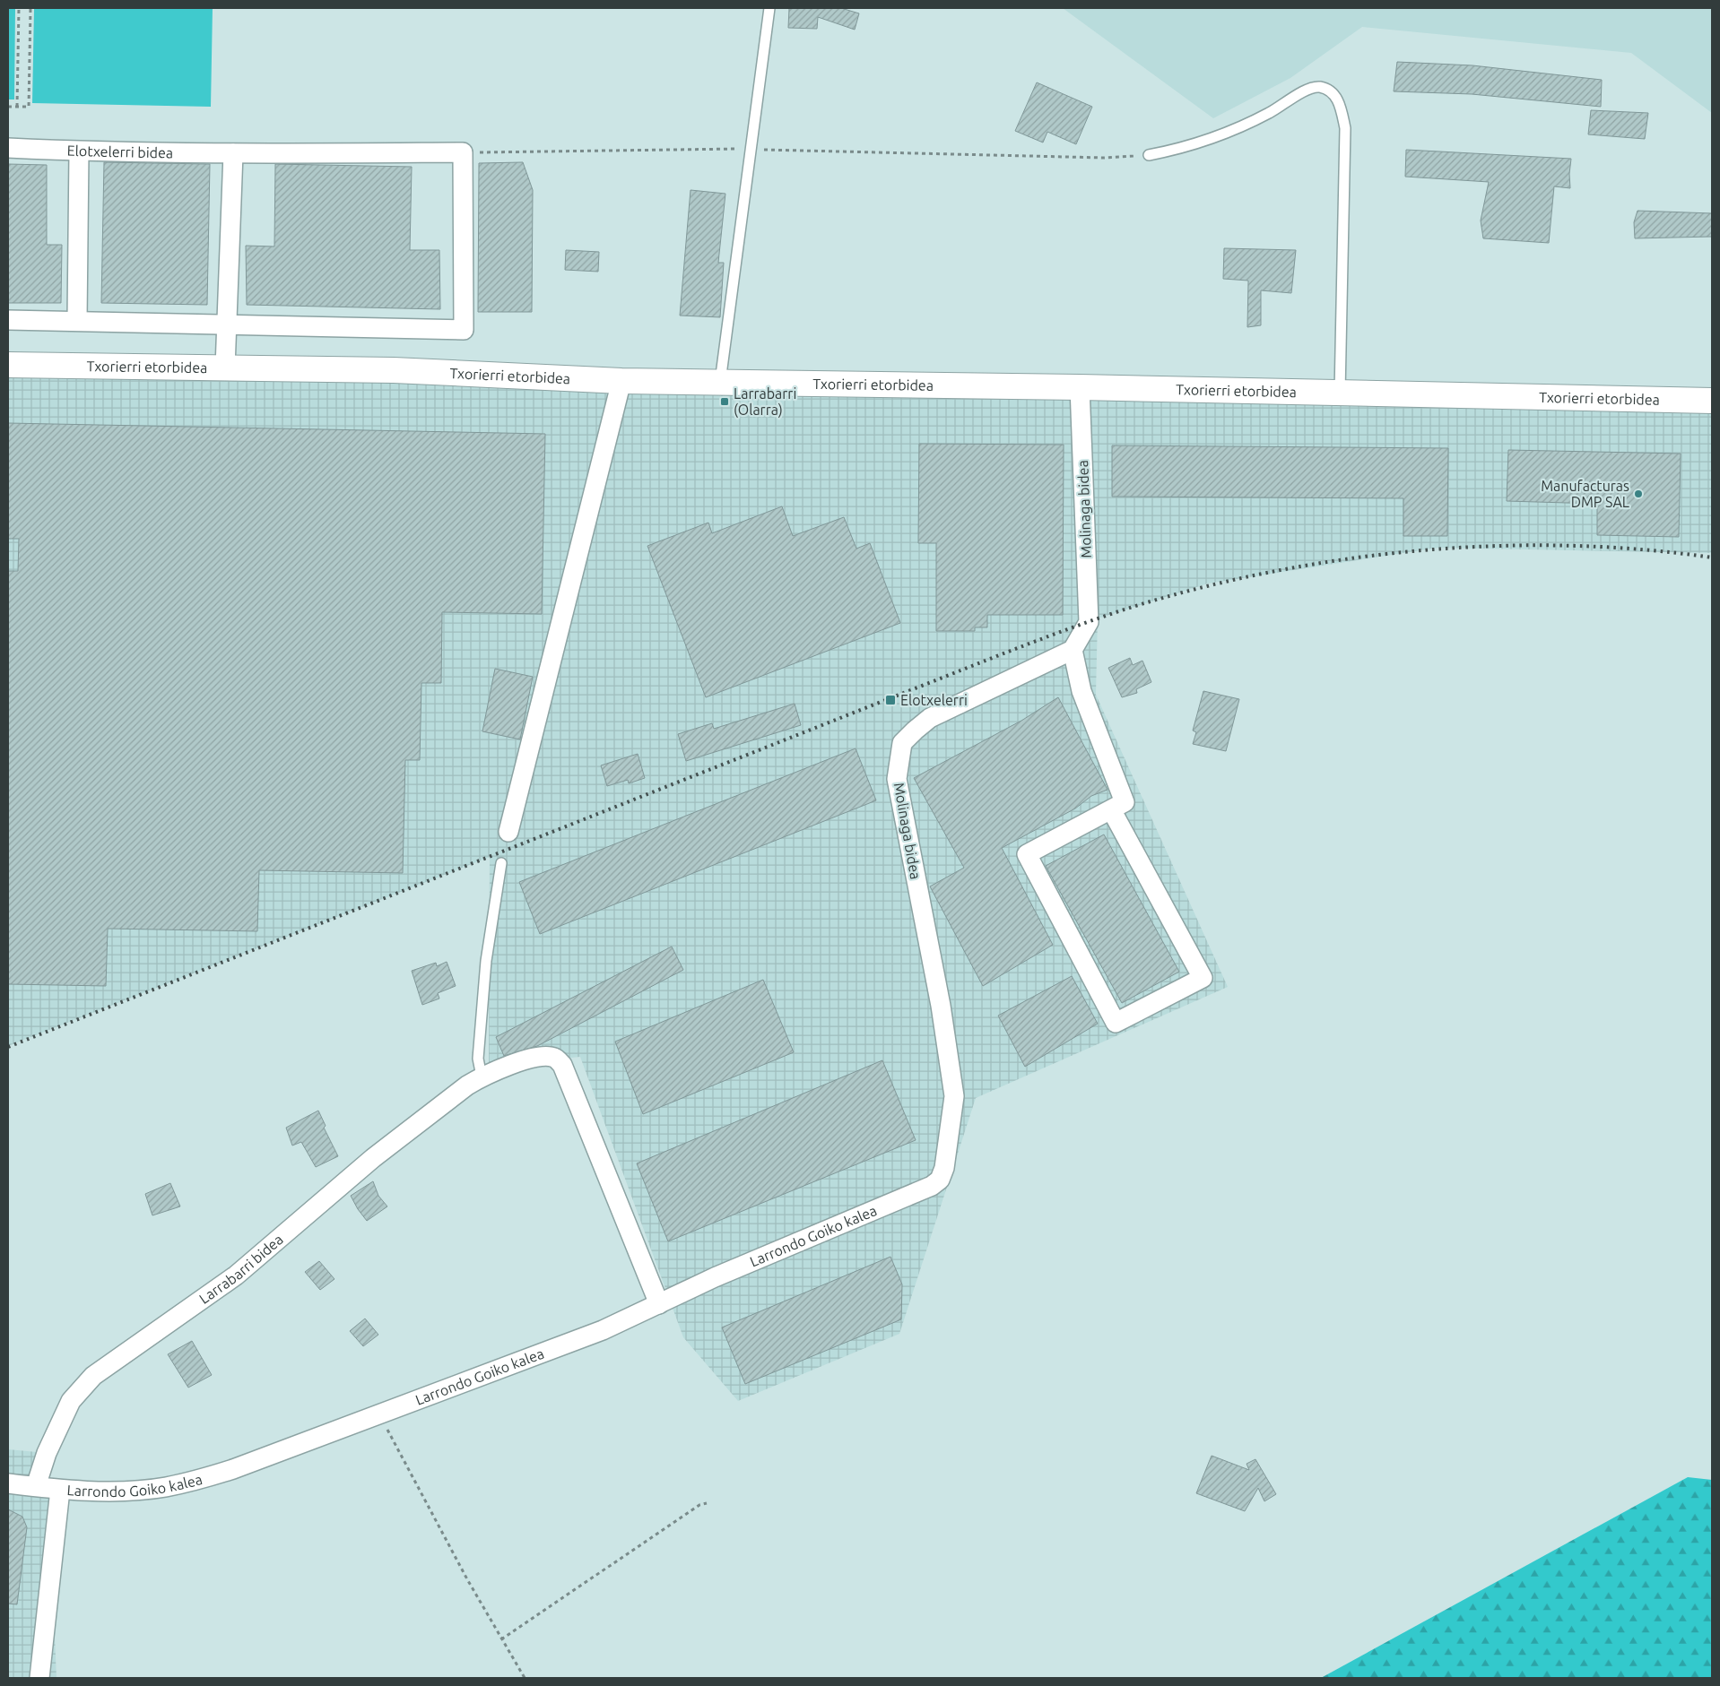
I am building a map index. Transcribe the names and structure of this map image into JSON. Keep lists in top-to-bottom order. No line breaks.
{"streets":{"street":["Elotxelerri bidea","Txorierri etorbidea","Molinaga bidea","Larrondo Goiko kalea","Larrabarri bidea"]},"crossings":[["Txorierri etorbidea","Molinaga bidea"],["Molinaga bidea","Larrondo Goiko kalea"],["Larrondo Goiko kalea","Larrabarri bidea"]],"places":{"transit":["Larrabarri (Olarra)","Elotxelerri"],"other":["Manufacturas DMP SAL"]}}
